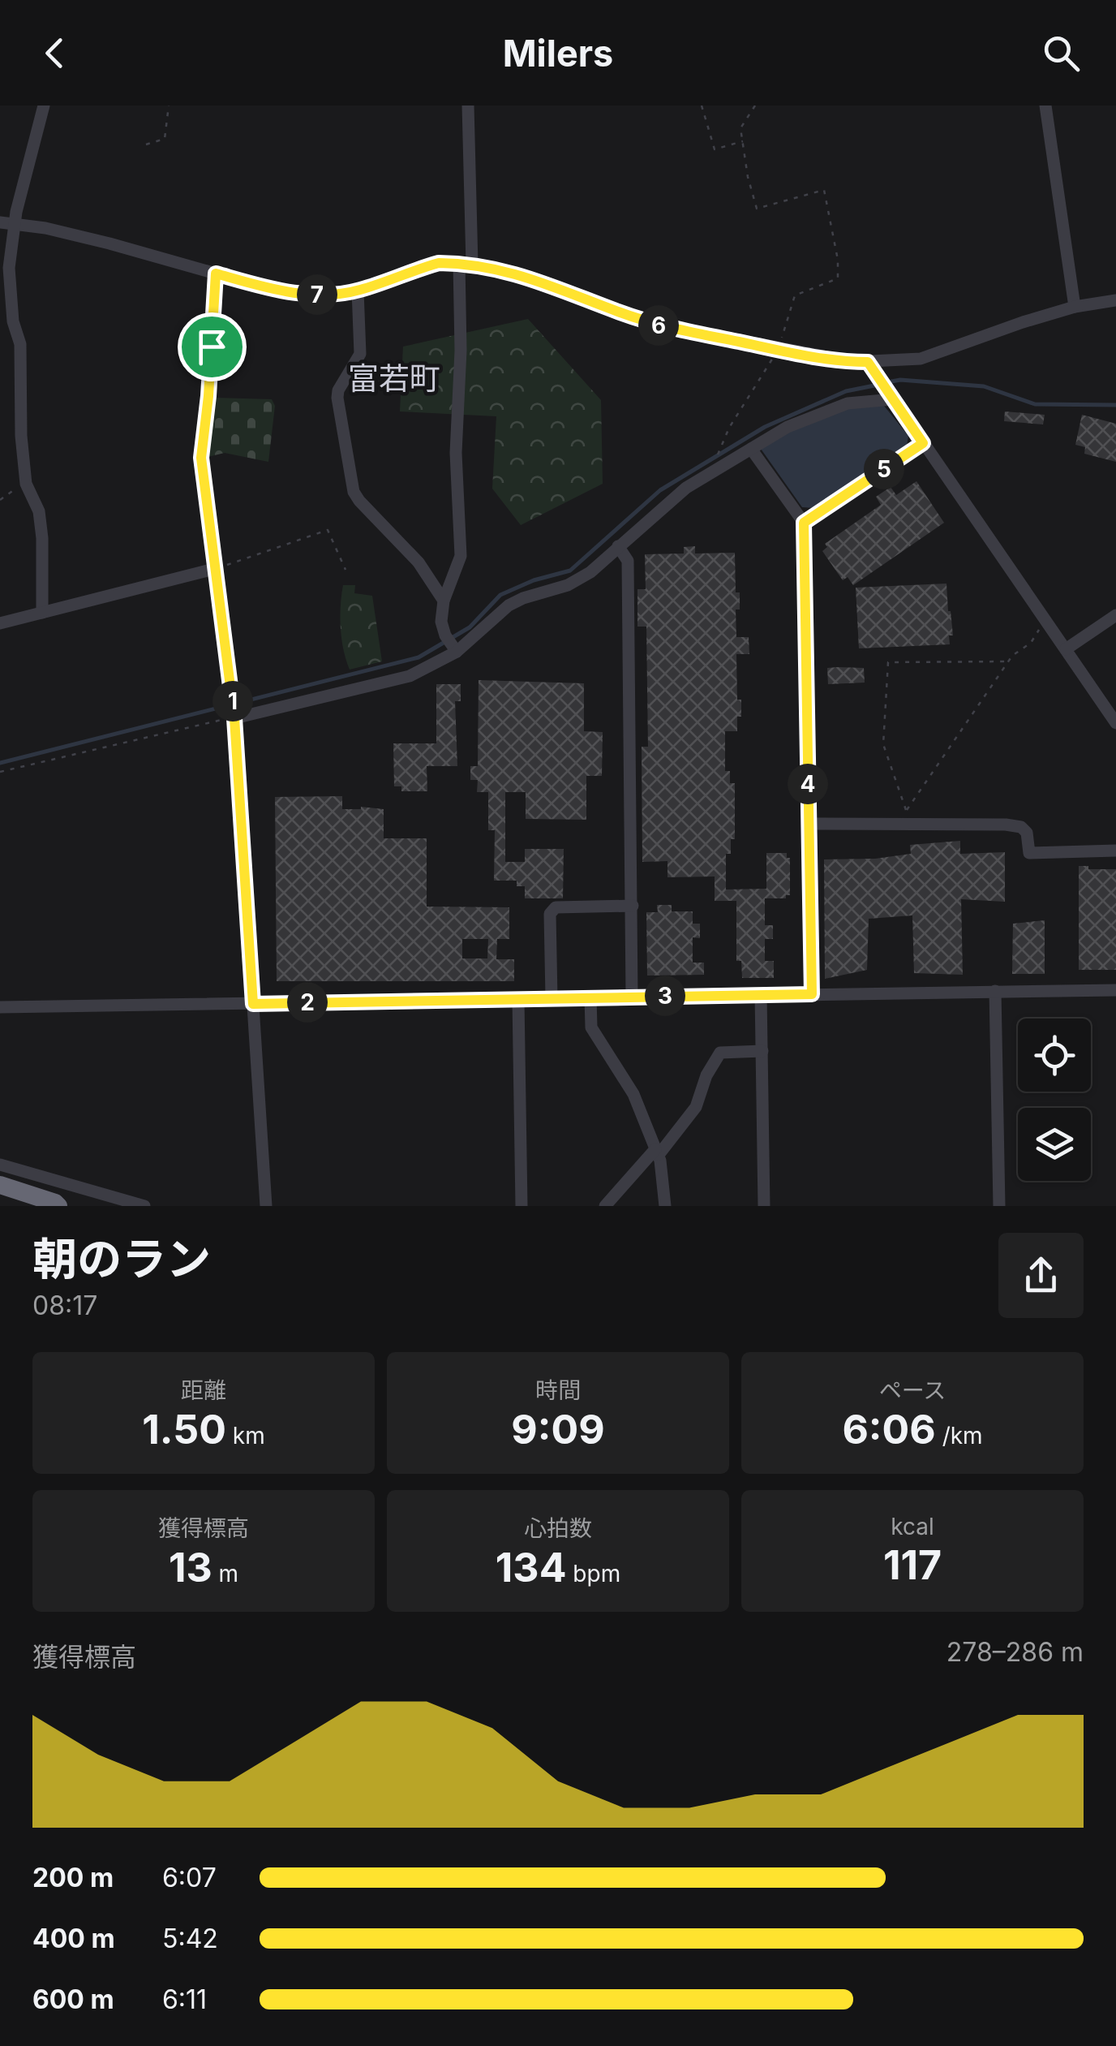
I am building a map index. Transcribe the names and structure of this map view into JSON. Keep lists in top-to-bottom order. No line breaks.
{"districts":["富若町"],"page":{"header":"Milers","pins":["7","6","5","1","4","3","2"],"heading":["朝のラン","08:17"],"stats":[["距離","1.50 km"],["時間","9:09"],["ペース","6:06 /km"],["獲得標高","13 m"],["心拍数","134 bpm"],["kcal","117"]],"chart":["獲得標高","278–286 m"],"list":[{"name":"200 m","note":"6:07"},{"name":"400 m","note":"5:42"},{"name":"600 m","note":"6:11"}]}}
